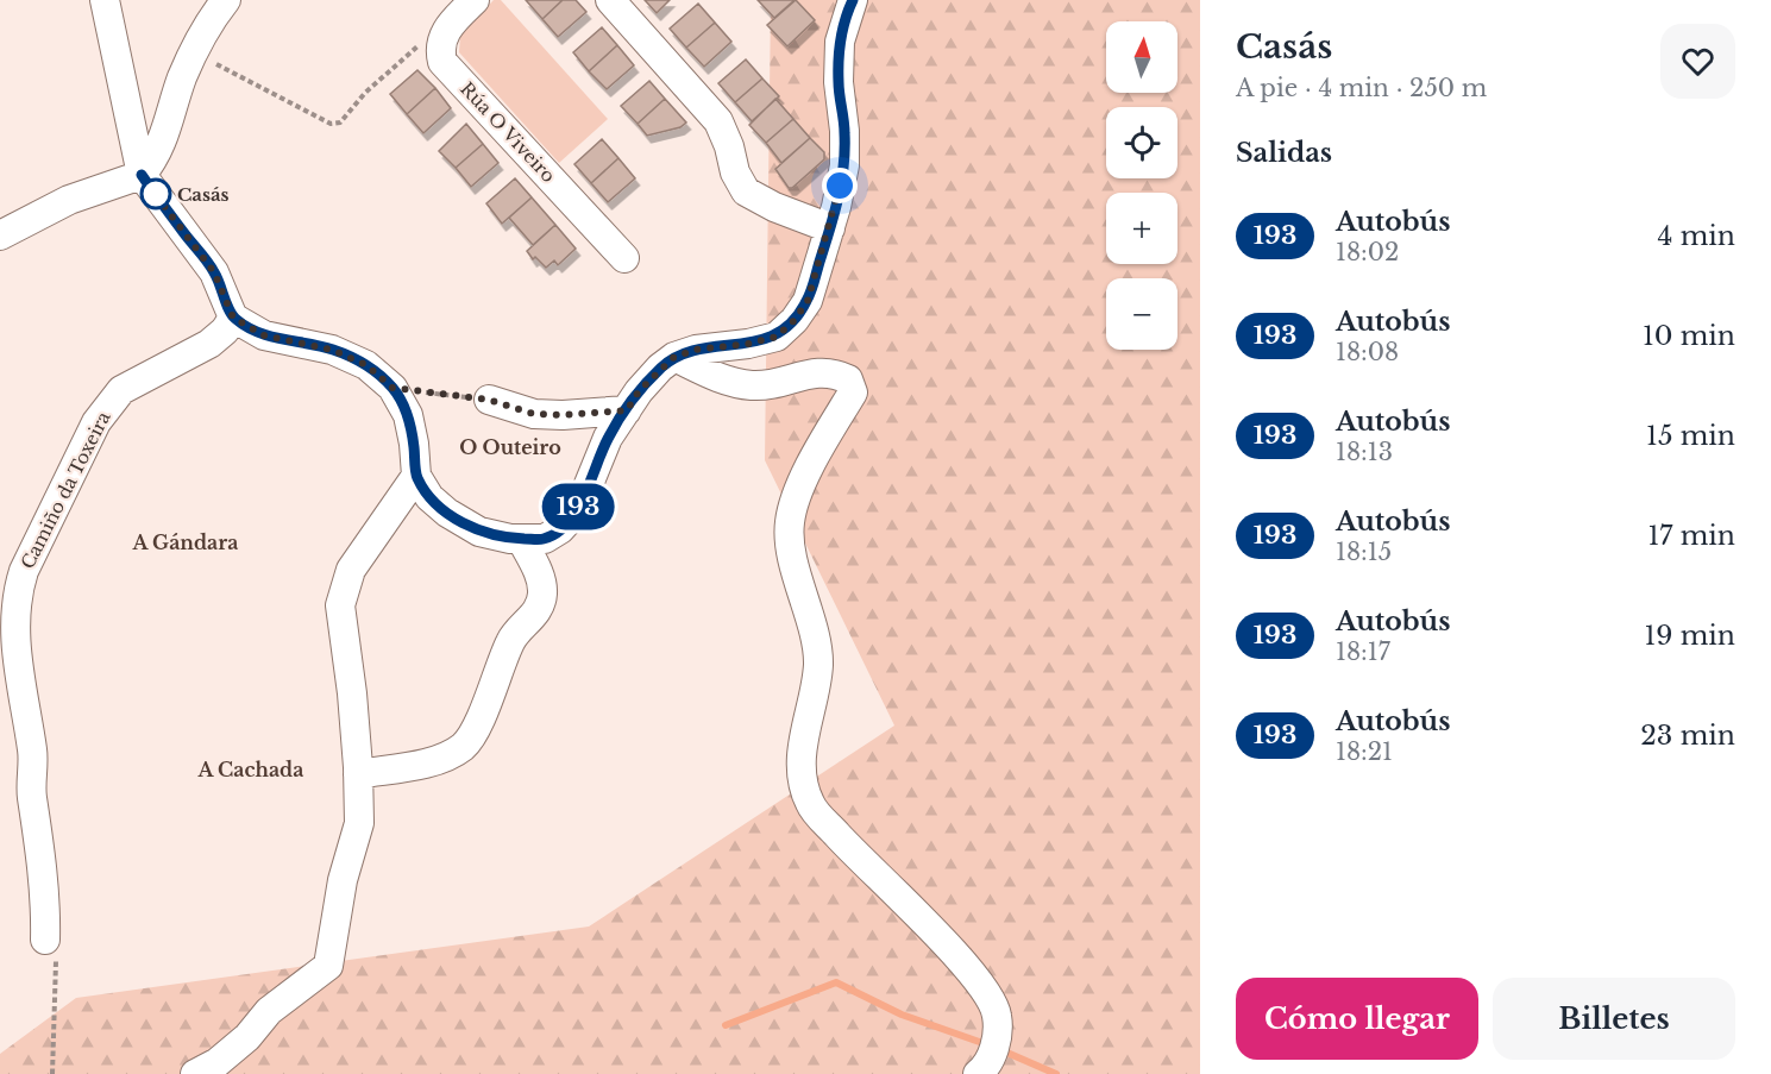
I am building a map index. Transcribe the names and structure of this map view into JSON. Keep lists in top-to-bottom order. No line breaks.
{"streets":{"street":["Rúa O Viveiro","Camiño da Toxeira"]},"districts":["O Outeiro","A Gándara","A Cachada"],"places":["Casás"],"lines":["bus line 193"],"north":"top","page":{"on_map":"193","heading":[["Casás","A pie · 4 min · 250 m"],"Salidas"],"map_buttons":["+","−"],"list":[{"mark":"193","name":"Autobús","note":"18:02","value":"4 min"},{"mark":"193","name":"Autobús","note":"18:08","value":"10 min"},{"mark":"193","name":"Autobús","note":"18:13","value":"15 min"},{"mark":"193","name":"Autobús","note":"18:15","value":"17 min"},{"mark":"193","name":"Autobús","note":"18:17","value":"19 min"},{"mark":"193","name":"Autobús","note":"18:21","value":"23 min"}],"buttons":["Cómo llegar","Billetes"]}}
